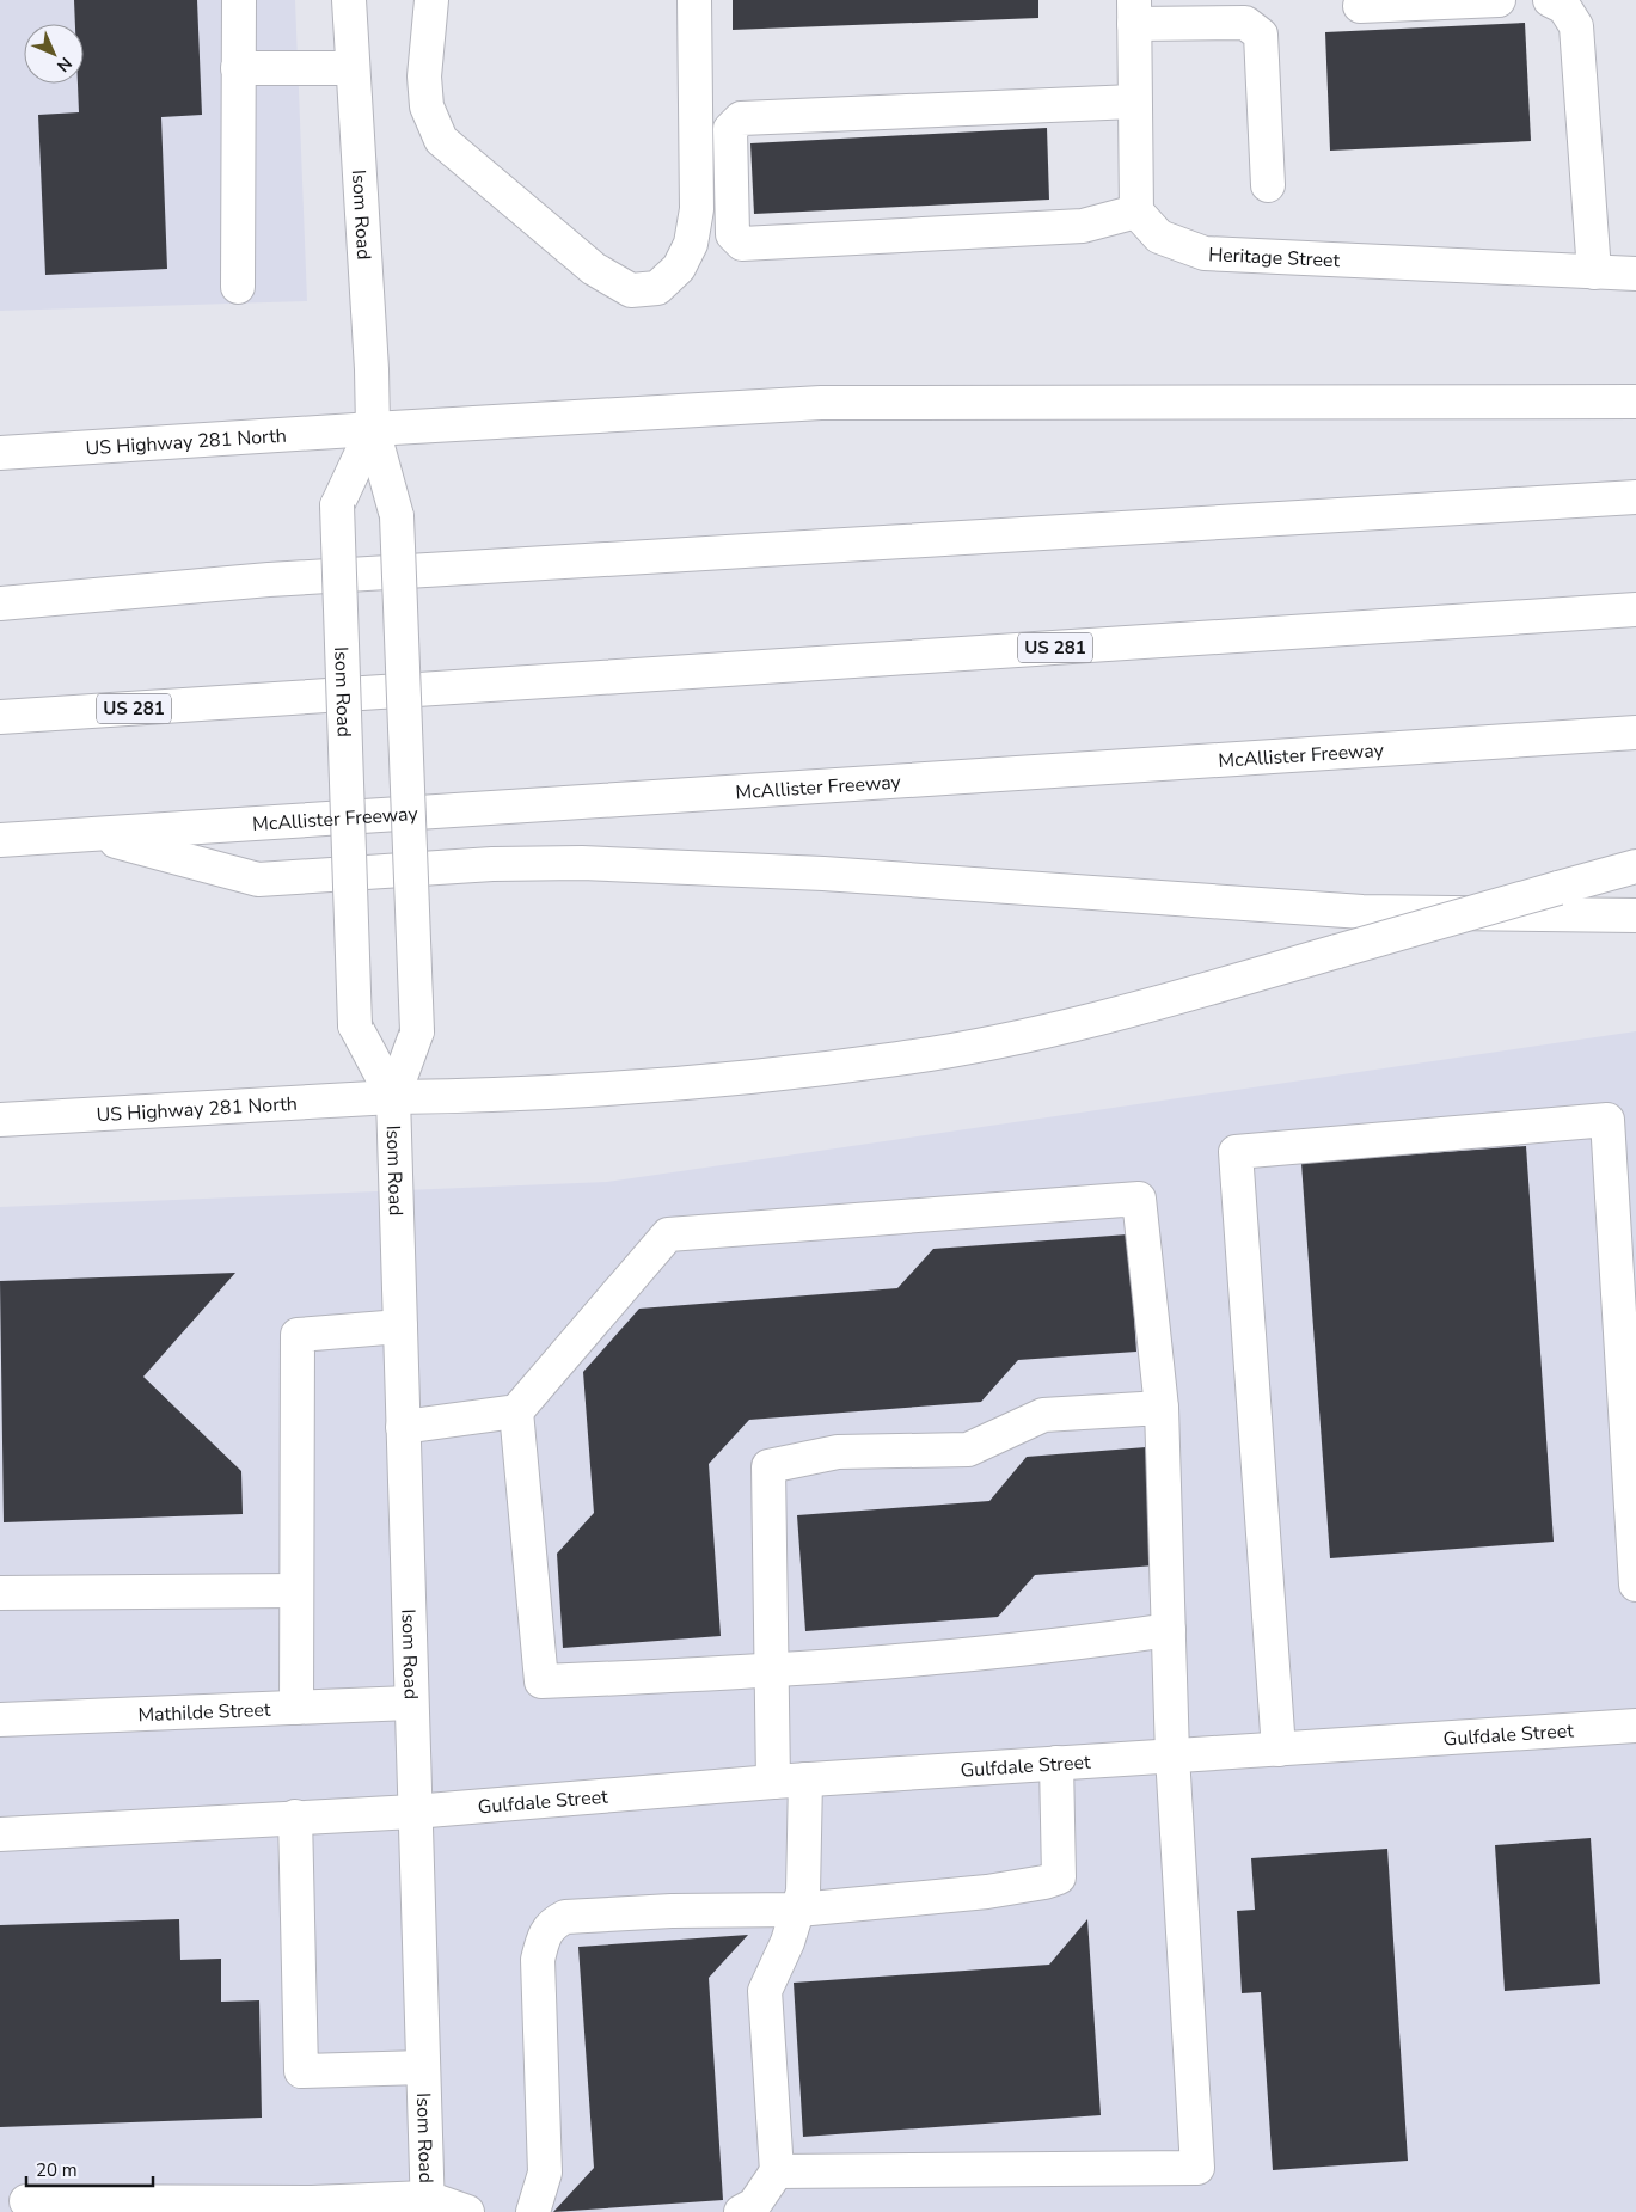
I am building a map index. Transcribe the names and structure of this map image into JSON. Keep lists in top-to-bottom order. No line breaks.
{"streets":{"main road":["Isom Road","Heritage Street","US Highway 281 North","US 281","McAllister Freeway","Mathilde Street","Gulfdale Street"]},"crossings":[["Isom Road","US Highway 281 North"],["Isom Road","Mathilde Street"],["Isom Road","Gulfdale Street"]],"scale_bar":"20 m","north":"bottom right"}
